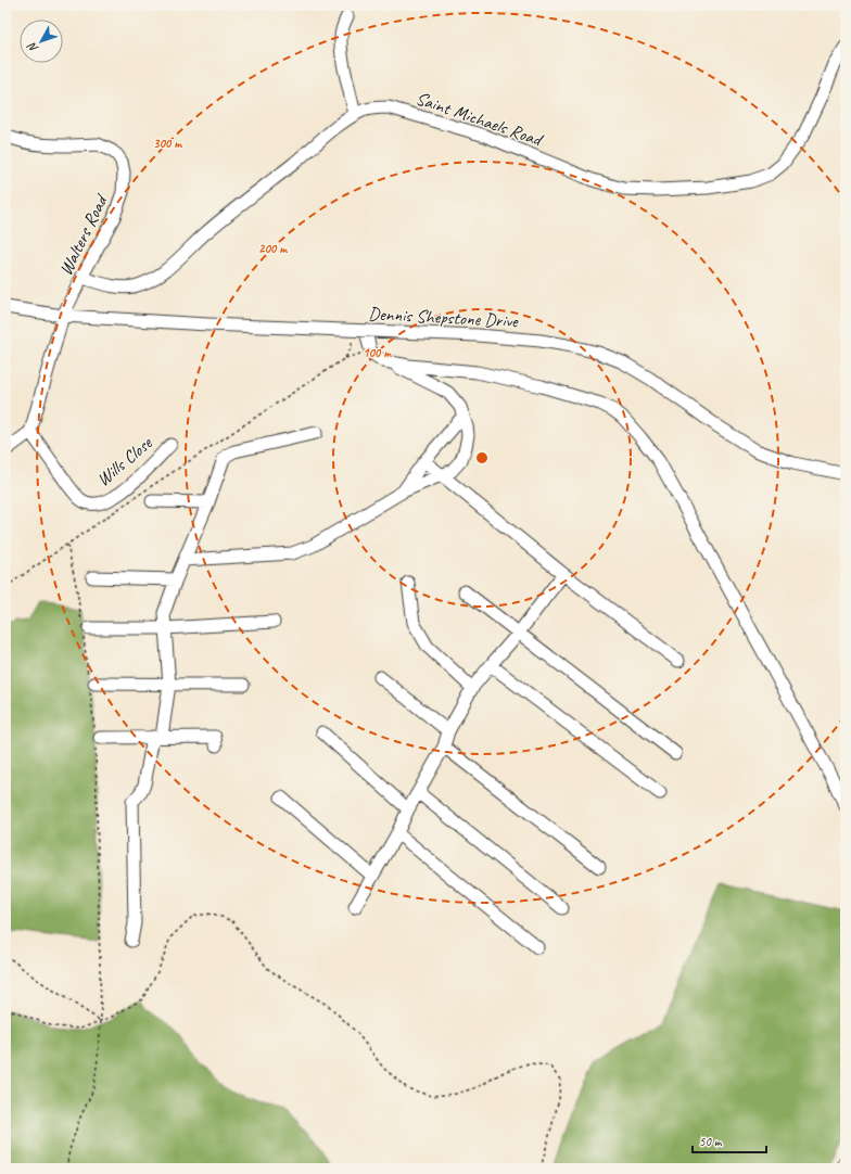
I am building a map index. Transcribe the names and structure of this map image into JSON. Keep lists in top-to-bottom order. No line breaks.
{"streets":{"street":["Saint Michaels Road","Walters Road","Dennis Shepstone Drive","Wills Close"]},"crossings":[["Saint Michaels Road","Walters Road"],["Walters Road","Dennis Shepstone Drive"],["Walters Road","Wills Close"]],"scale_bar":"50 m","north":"bottom left","rings":["300 m","200 m","100 m"]}
